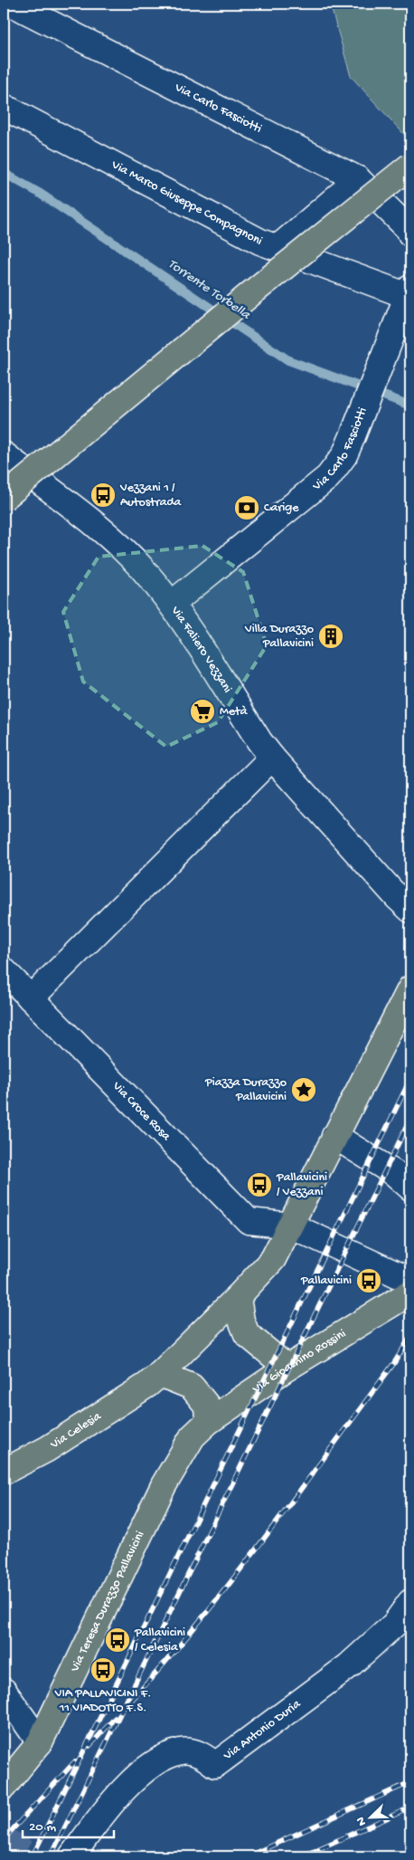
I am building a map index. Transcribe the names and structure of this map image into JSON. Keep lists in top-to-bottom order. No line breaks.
{"streets":{"main road":["Via Gioachino Rossini","Via Celesia","Via Teresa Durazzo Pallavicini"],"street":["Via Carlo Fasciotti","Via Marco Giuseppe Compagnoni","Via Faliero Vezzani","Via Croce Rosa","Via Antonio Duria"]},"crossings":[["Via Carlo Fasciotti","Via Marco Giuseppe Compagnoni"],["Via Carlo Fasciotti","Via Faliero Vezzani"],["Via Gioachino Rossini","Via Teresa Durazzo Pallavicini"]],"water":["Torrente Torbella"],"places":{"bus stop":["Vezzani 1 / Autostrada","Pallavicini / Vezzani","Pallavicini","Pallavicini / Celesia","VIA PALLAVICINI F. 11 VIADOTTO F.S."],"bank":["Carige"],"building":["Villa Durazzo Pallavicini"],"supermarket":["Metà"],"place":["Piazza Durazzo Pallavicini"]},"scale_bar":"20 m","north":"bottom left"}
